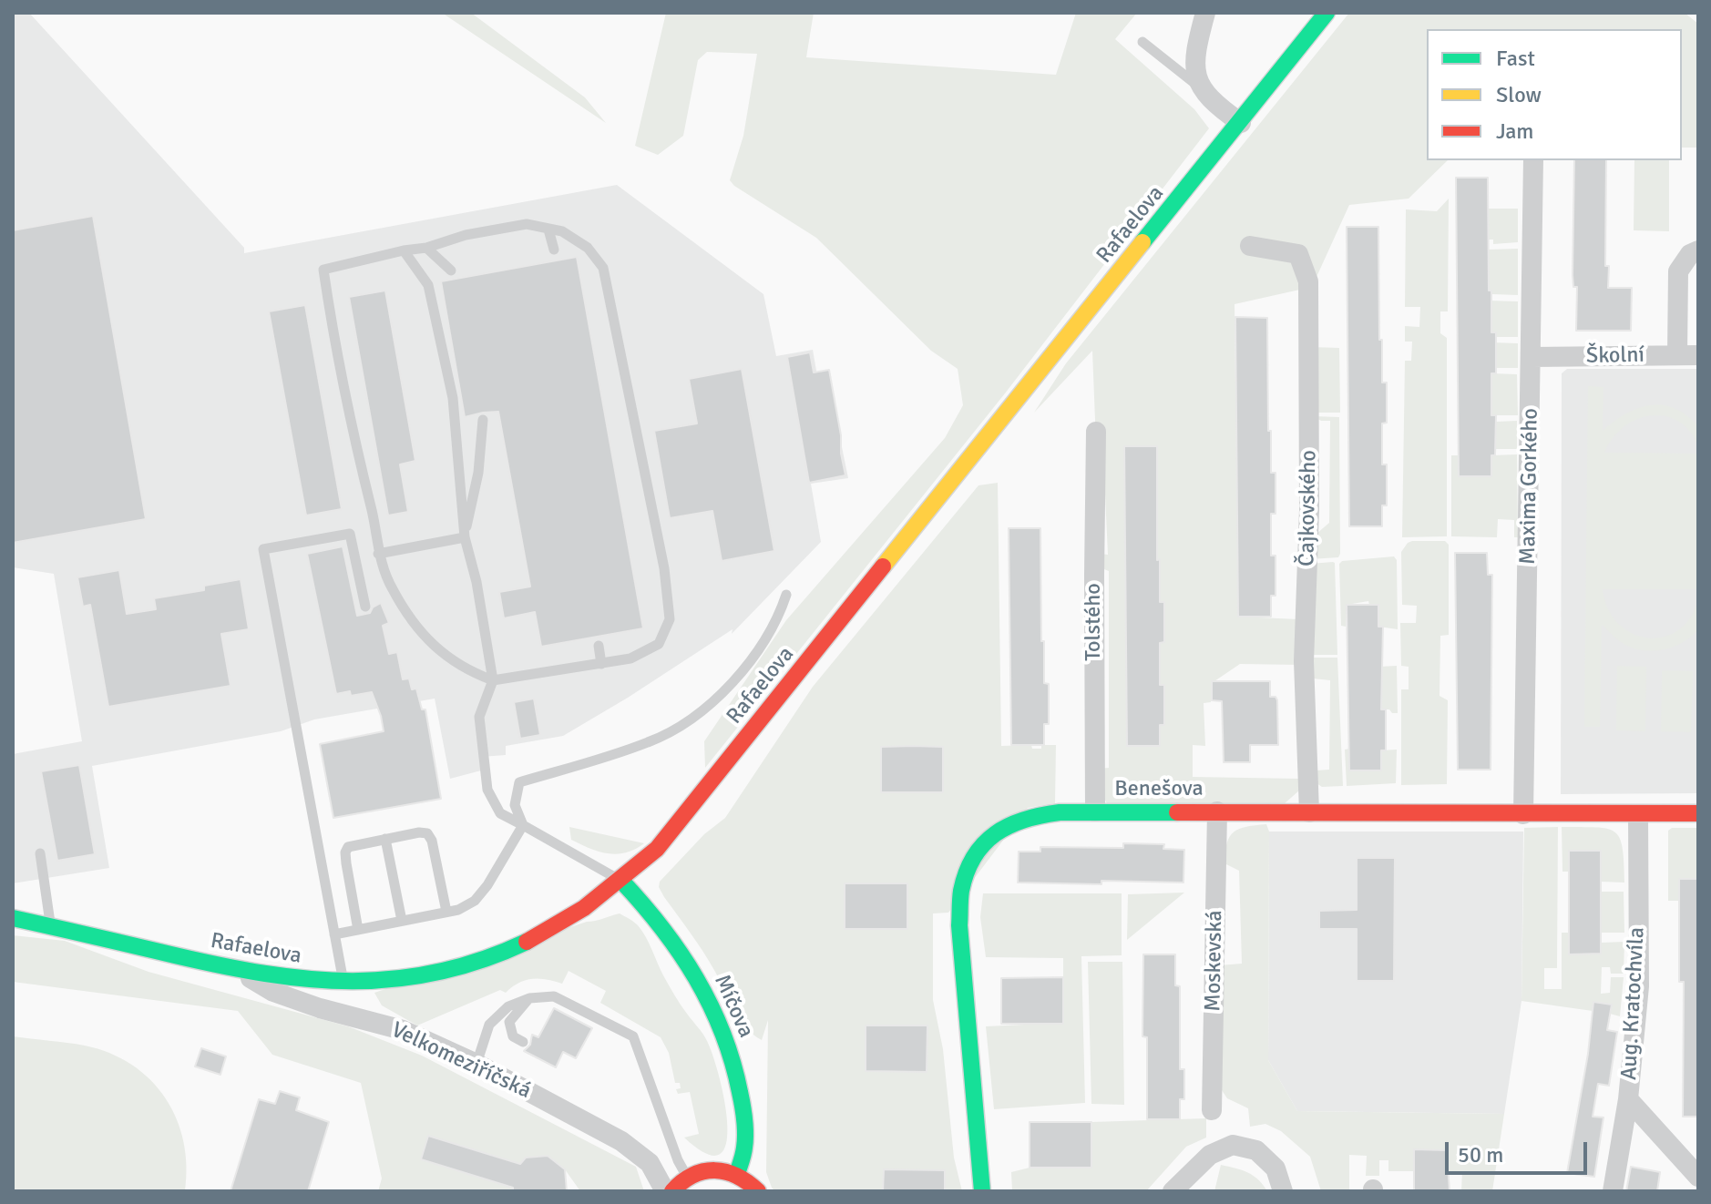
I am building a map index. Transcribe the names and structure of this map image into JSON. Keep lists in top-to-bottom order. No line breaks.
{"streets":{"main road":["Rafaelova","Benešova","Míčova"],"street":["Školní","Maxima Gorkého","Čajkovského","Tolstého","Moskevská","Aug. Kratochvíla","Velkomeziříčská"]},"crossings":[["Rafaelova","Míčova"],["Rafaelova","Velkomeziříčská"],["Školní","Maxima Gorkého"],["Maxima Gorkého","Benešova"],["Čajkovského","Benešova"],["Tolstého","Benešova"],["Benešova","Moskevská"],["Benešova","Aug. Kratochvíla"]],"legend":["Fast","Slow","Jam"],"scale_bar":"50 m"}
